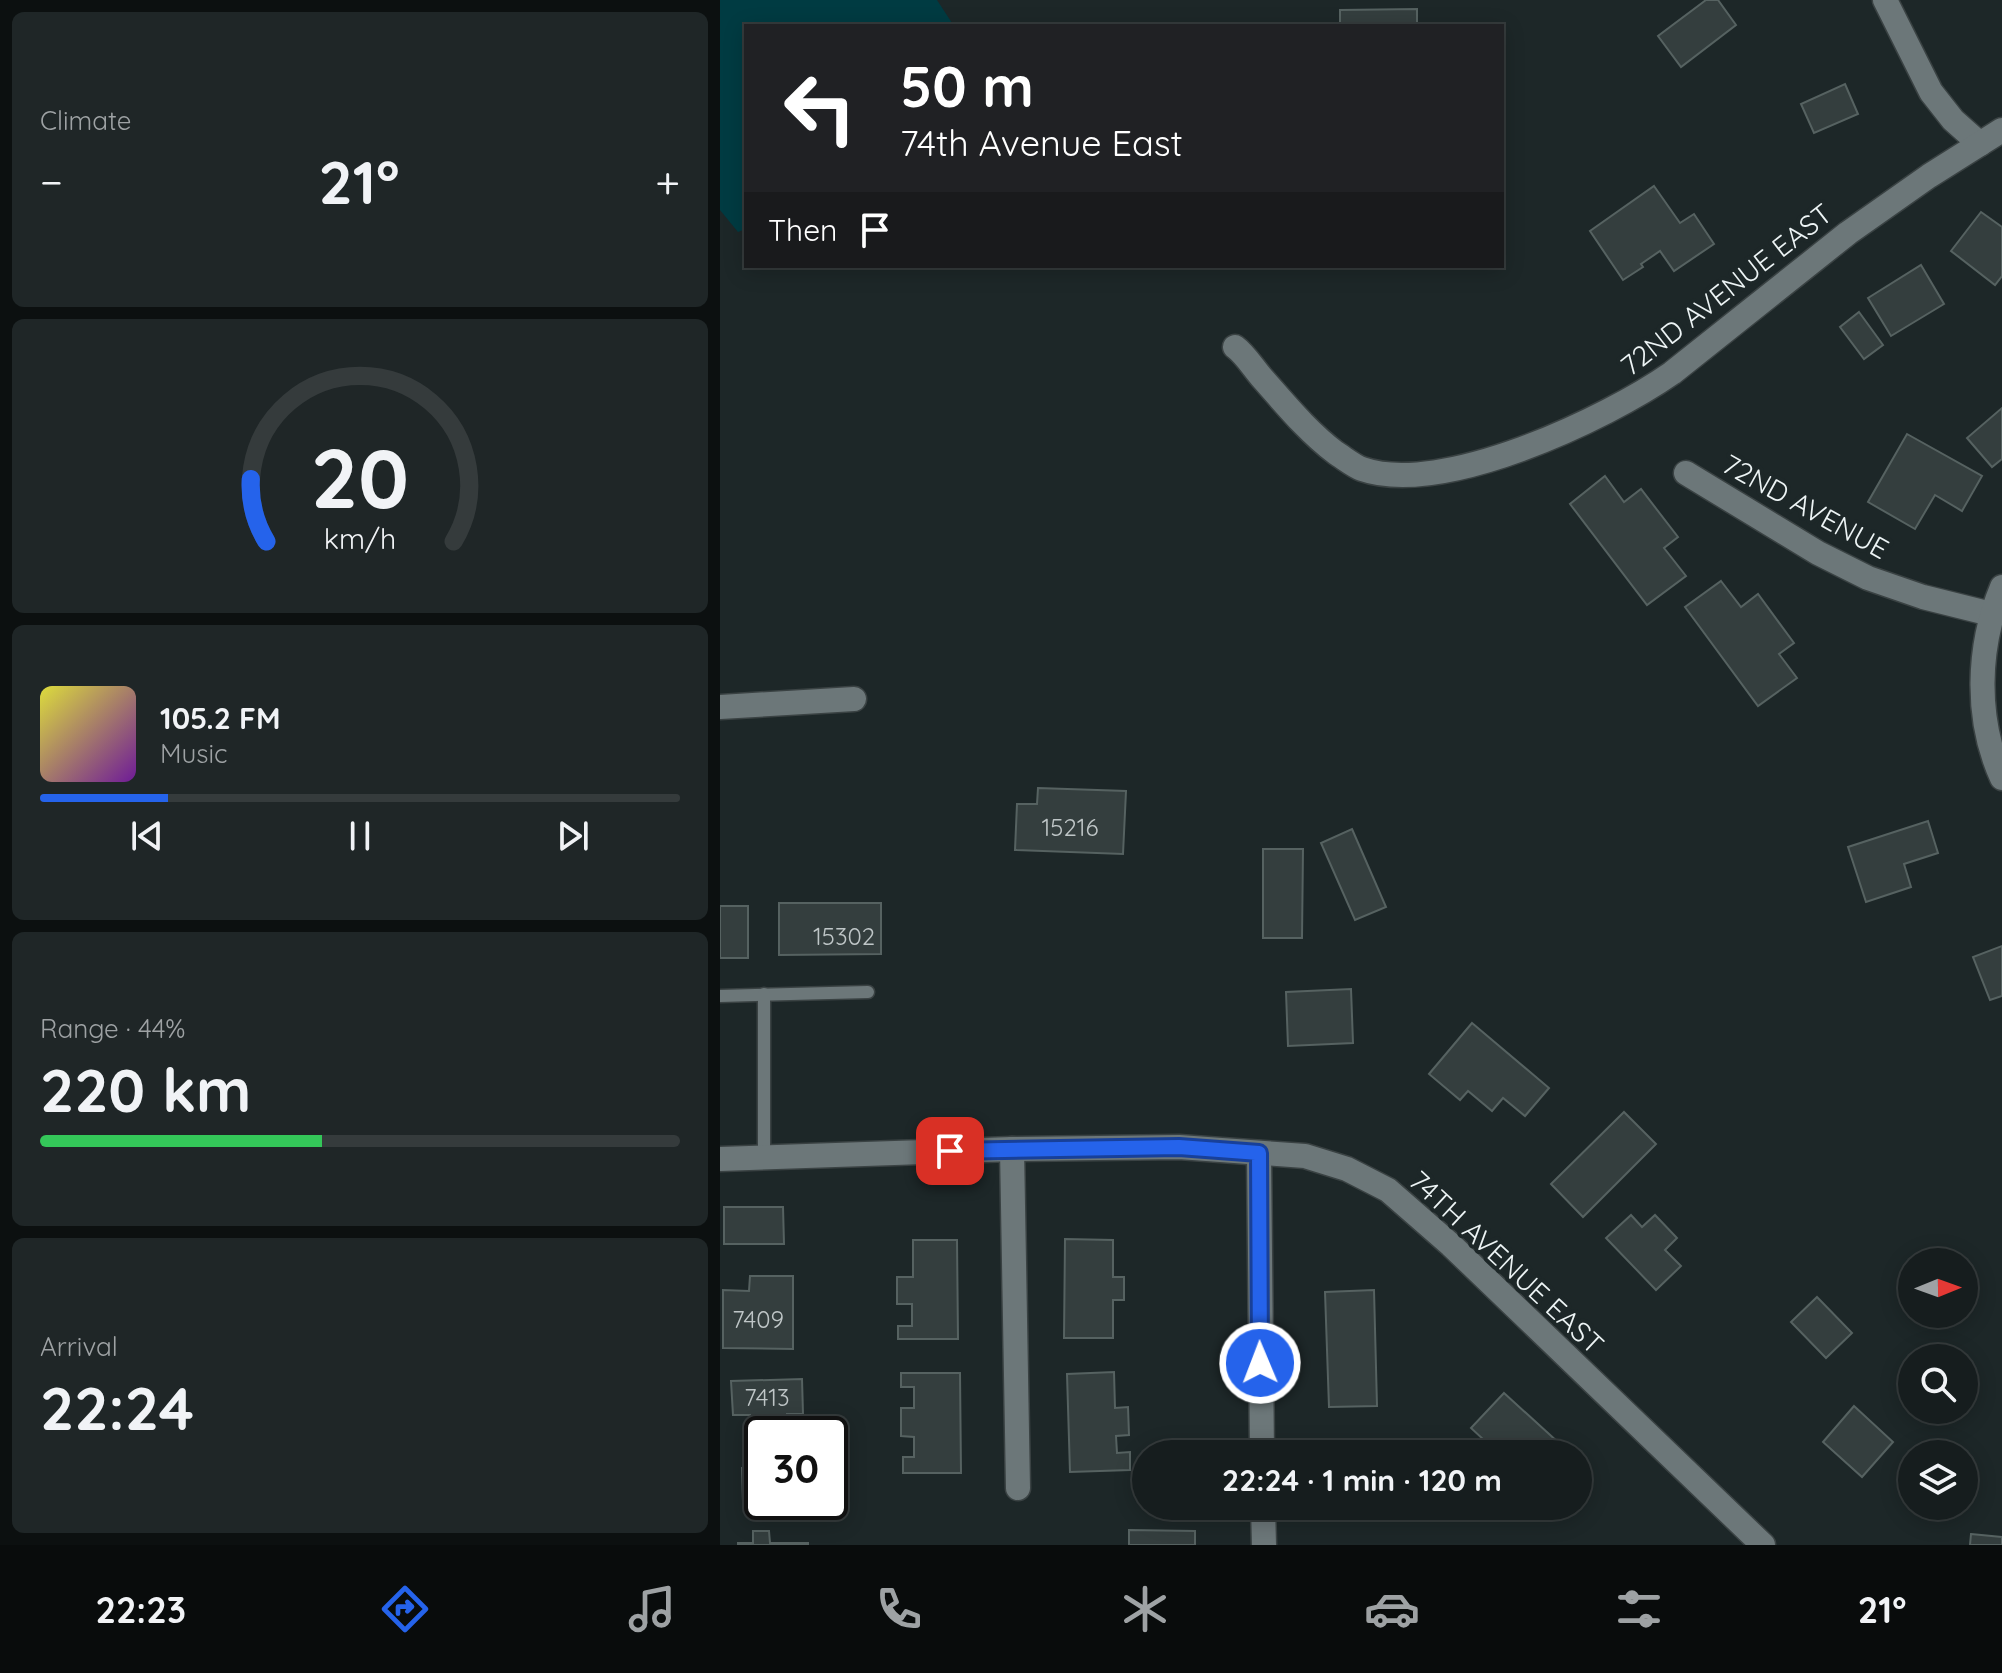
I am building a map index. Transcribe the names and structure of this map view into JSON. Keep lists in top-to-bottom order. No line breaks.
{"streets":{"street":["72ND AVENUE EAST","72ND AVENUE","74TH AVENUE EAST"]},"house_numbers":["15216","15302","7409","7413"],"north":"right","page":{"tile":["Climate",["Range · 44%","220 km"],["Arrival","22:24"]],"turn":["50 m","74th Avenue East"],"heat":["−","21°","+"],"then":"Then","song":["105.2 FM","Music"],"limit":"30","trip":"22:24 · 1 min · 120 m","tabs":["22:23","21°"],"gauge":["20","km/h"]}}
